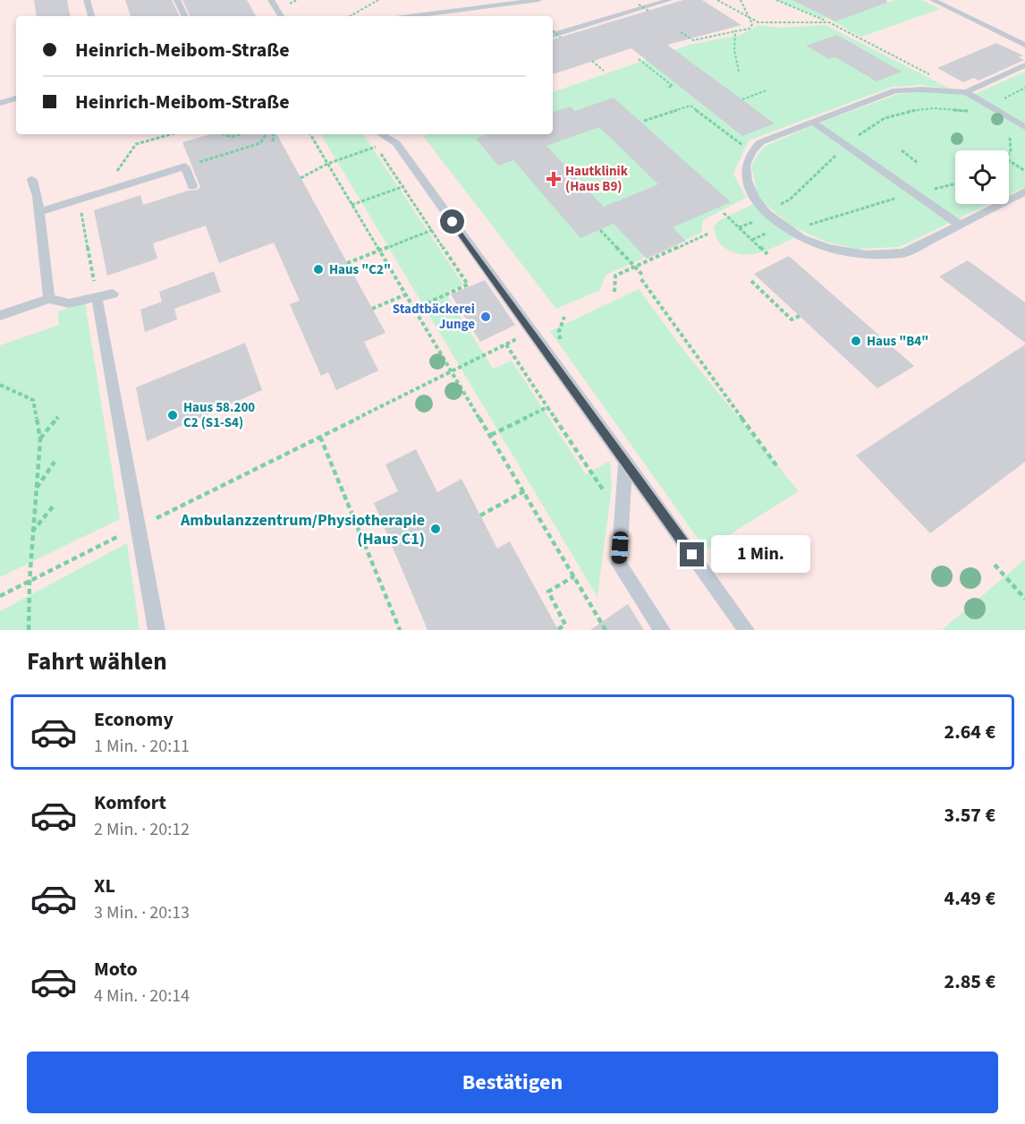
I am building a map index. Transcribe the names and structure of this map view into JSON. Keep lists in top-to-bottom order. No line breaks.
{"places":{"health":["Hautklinik (Haus B9)"],"other":["Haus \"C2\"","Stadtbäckerei Junge","Haus \"B4\"","Haus 58.200 C2 (S1-S4)","Ambulanzzentrum/Physiotherapie (Haus C1)"]},"page":{"banner":["Heinrich-Meibom-Straße","Heinrich-Meibom-Straße"],"bubble":"1 Min.","heading":"Fahrt wählen","list":[{"name":"Economy","note":"1 Min. · 20:11","value":"2.64 €"},{"name":"Komfort","note":"2 Min. · 20:12","value":"3.57 €"},{"name":"XL","note":"3 Min. · 20:13","value":"4.49 €"},{"name":"Moto","note":"4 Min. · 20:14","value":"2.85 €"}],"buttons":"Bestätigen"}}
